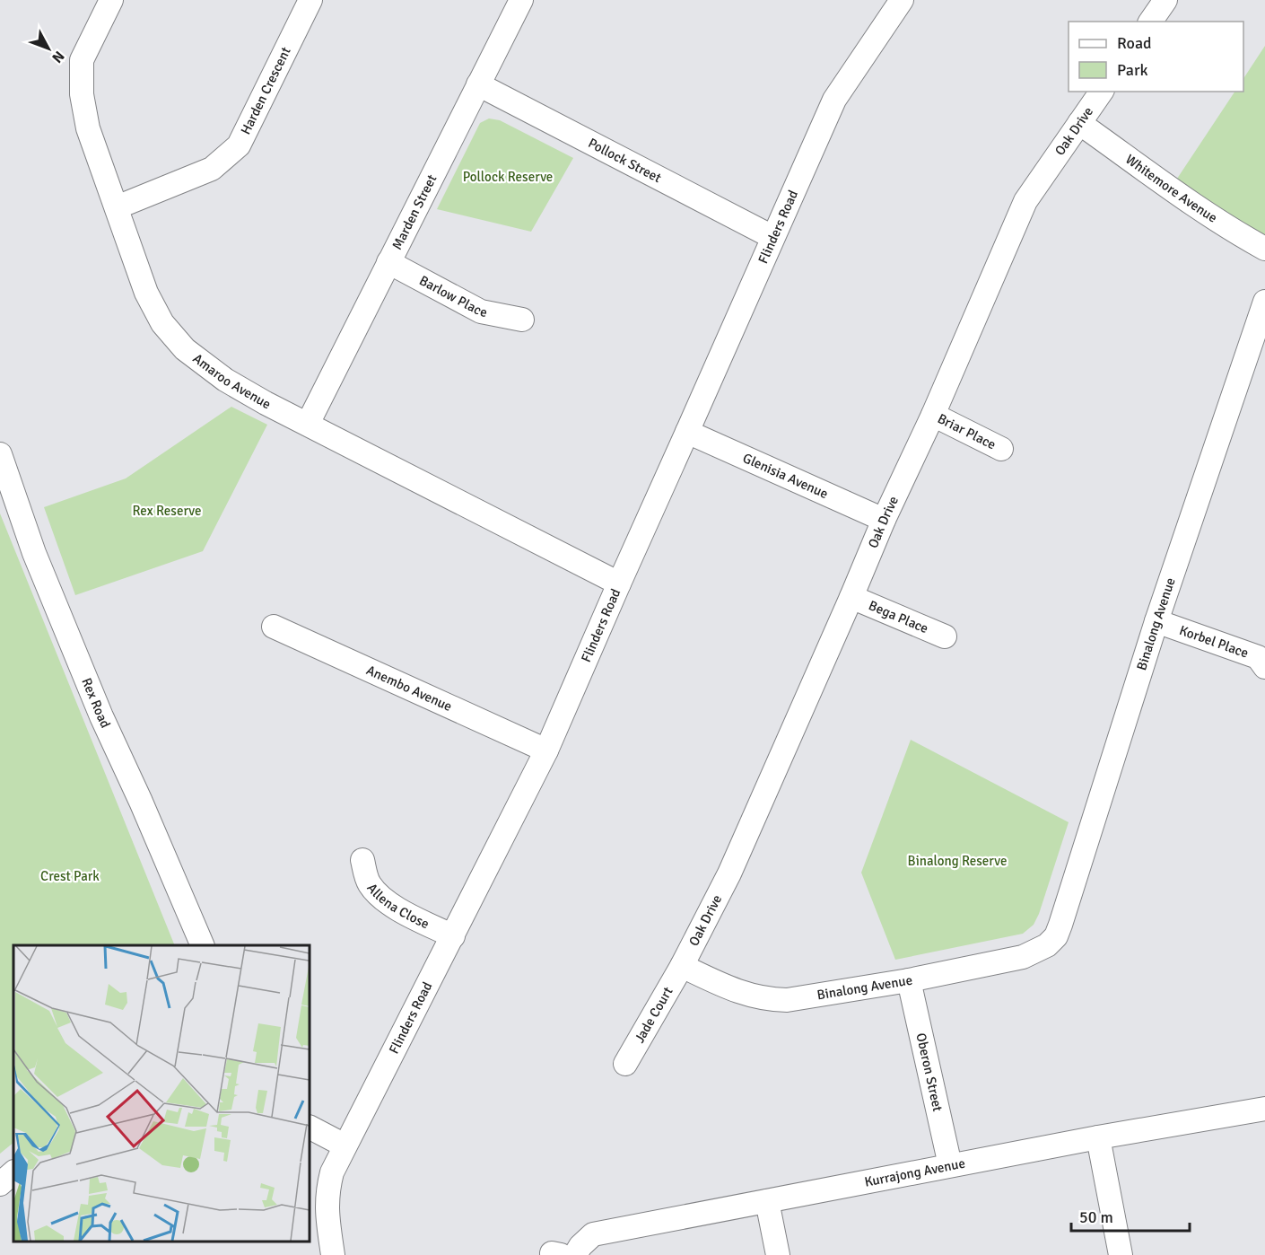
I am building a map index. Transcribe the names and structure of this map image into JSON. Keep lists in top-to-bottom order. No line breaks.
{"streets":{"street":["Harden Crescent","Oak Drive","Pollock Street","Whitemore Avenue","Marden Street","Flinders Road","Barlow Place","Amaroo Avenue","Briar Place","Glenisia Avenue","Bega Place","Binalong Avenue","Korbel Place","Anembo Avenue","Rex Road","Allena Close","Jade Court","Oberon Street","Kurrajong Avenue"]},"crossings":[["Harden Crescent","Amaroo Avenue"],["Oak Drive","Whitemore Avenue"],["Oak Drive","Briar Place"],["Oak Drive","Glenisia Avenue"],["Oak Drive","Bega Place"],["Oak Drive","Binalong Avenue"],["Oak Drive","Jade Court"],["Pollock Street","Marden Street"],["Pollock Street","Flinders Road"],["Marden Street","Barlow Place"],["Marden Street","Amaroo Avenue"],["Flinders Road","Amaroo Avenue"],["Flinders Road","Glenisia Avenue"],["Flinders Road","Anembo Avenue"],["Flinders Road","Allena Close"],["Binalong Avenue","Korbel Place"],["Binalong Avenue","Jade Court"],["Binalong Avenue","Oberon Street"],["Oberon Street","Kurrajong Avenue"]],"parks":["Pollock Reserve","Rex Reserve","Binalong Reserve","Crest Park"],"legend":["Road","Park"],"scale_bar":"50 m","north":"bottom right"}
